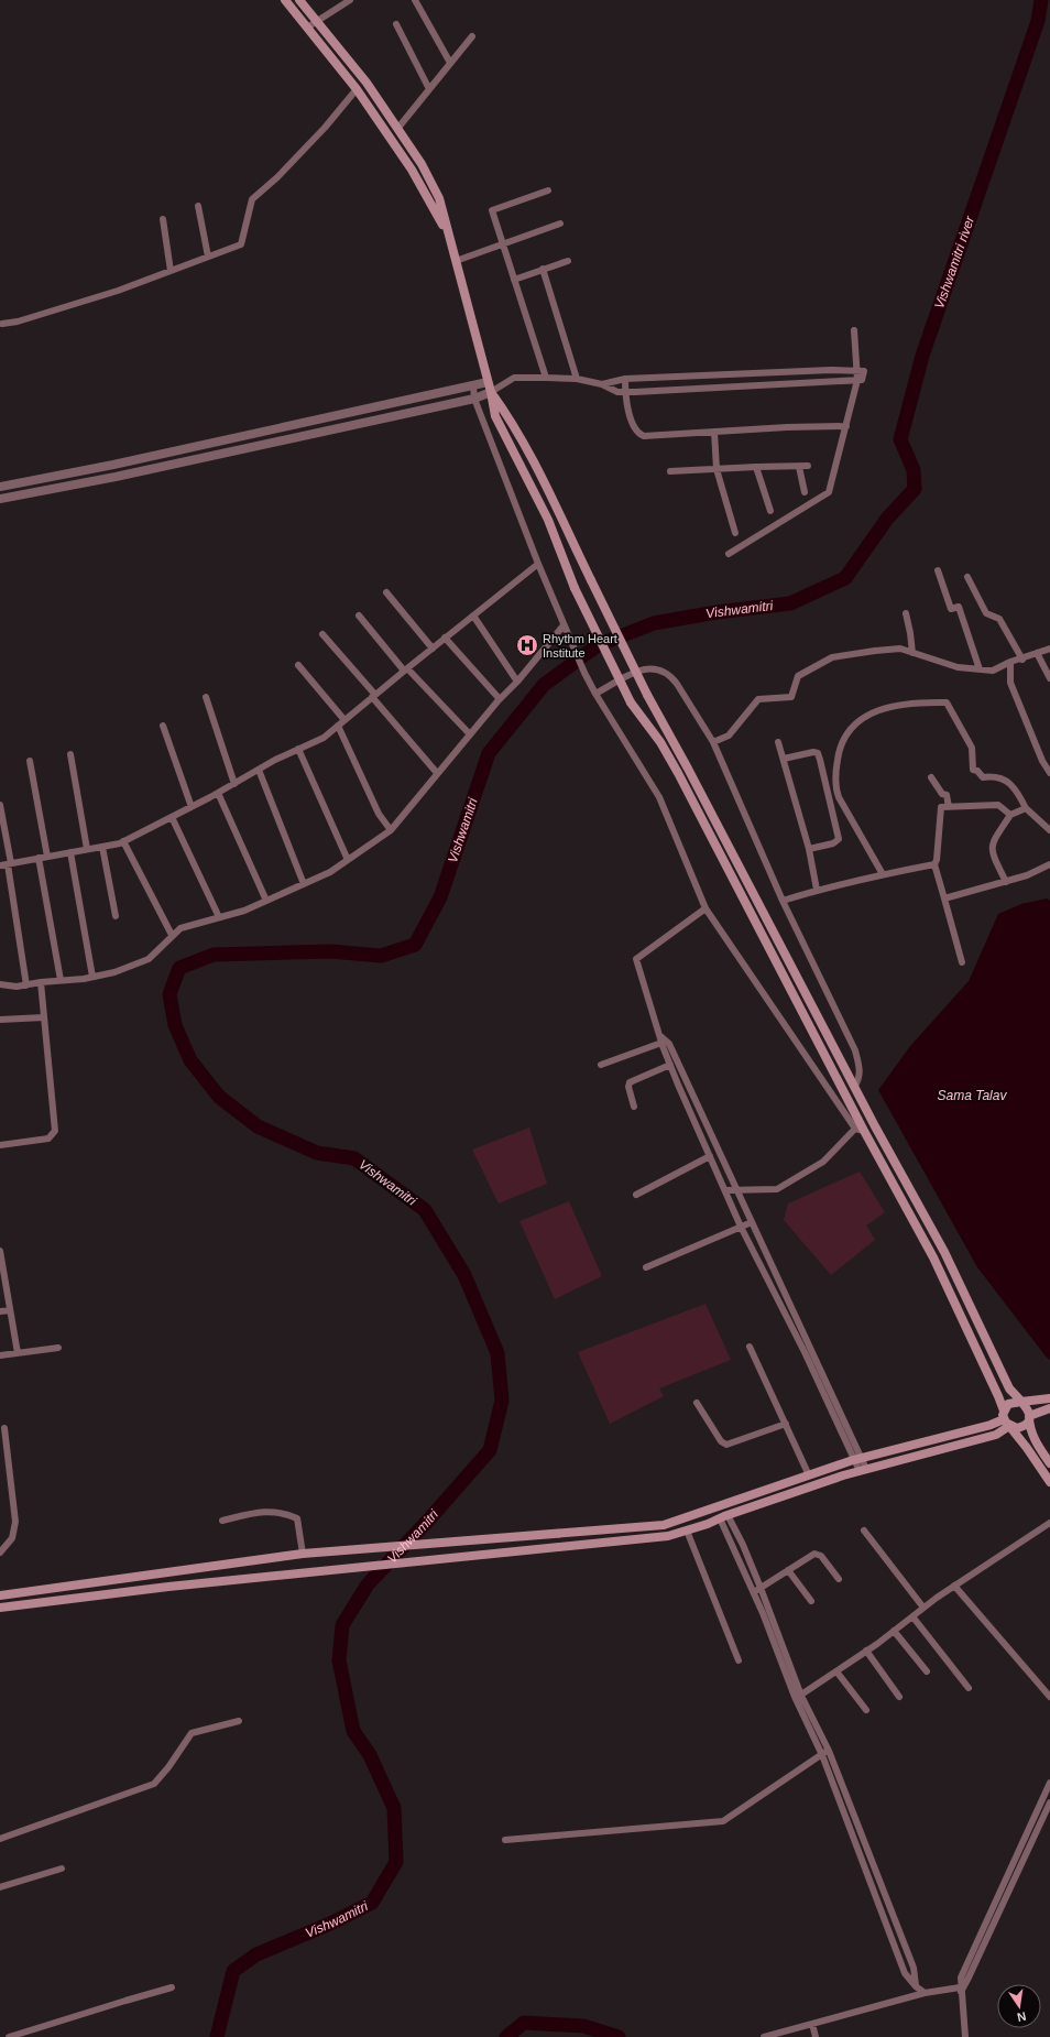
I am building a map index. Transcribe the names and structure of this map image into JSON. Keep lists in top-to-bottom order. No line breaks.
{"water":["Vishwamitri river","Vishwamitri","Sama Talav"],"places":{"hospital":["Rhythm Heart Institute"]},"north":"bottom"}
